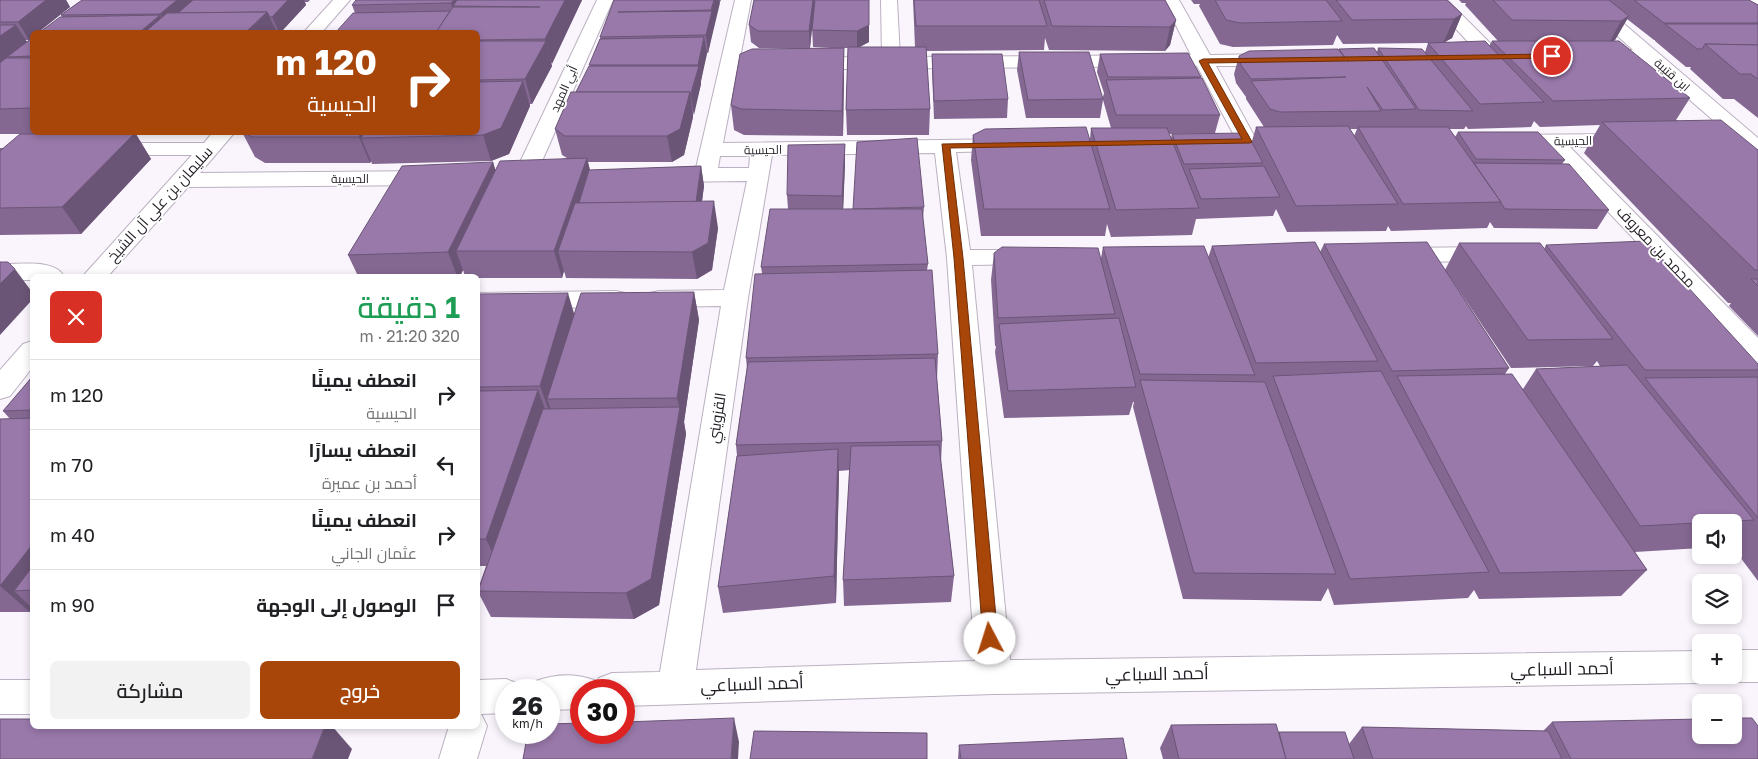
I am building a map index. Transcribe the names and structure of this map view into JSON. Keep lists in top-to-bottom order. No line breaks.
{"streets":{"street":["ابن قتيبة","أبي المهد","الحيسية","سليمان بن علي آل الشيخ","محمد بن معروف","القزويني","أحمد السباعي"]},"crossings":[["الحيسية","سليمان بن علي آل الشيخ"],["الحيسية","محمد بن معروف"],["الحيسية","القزويني"],["القزويني","أحمد السباعي"]],"page":{"turn":["120 m","الحيسية"],"heading":["1 دقيقة","320 m · 21:20"],"list":[{"name":"انعطف يمينًا","note":"الحيسية","value":"120 m"},{"name":"انعطف يسارًا","note":"أحمد بن عميرة","value":"70 m"},{"name":"انعطف يمينًا","note":"عثمان الجاني","value":"40 m"},{"name":"الوصول إلى الوجهة","value":"90 m"}],"map_buttons":["+","−"],"buttons":["خروج","مشاركة"],"speed":"26 km/h","limit":"30"}}
